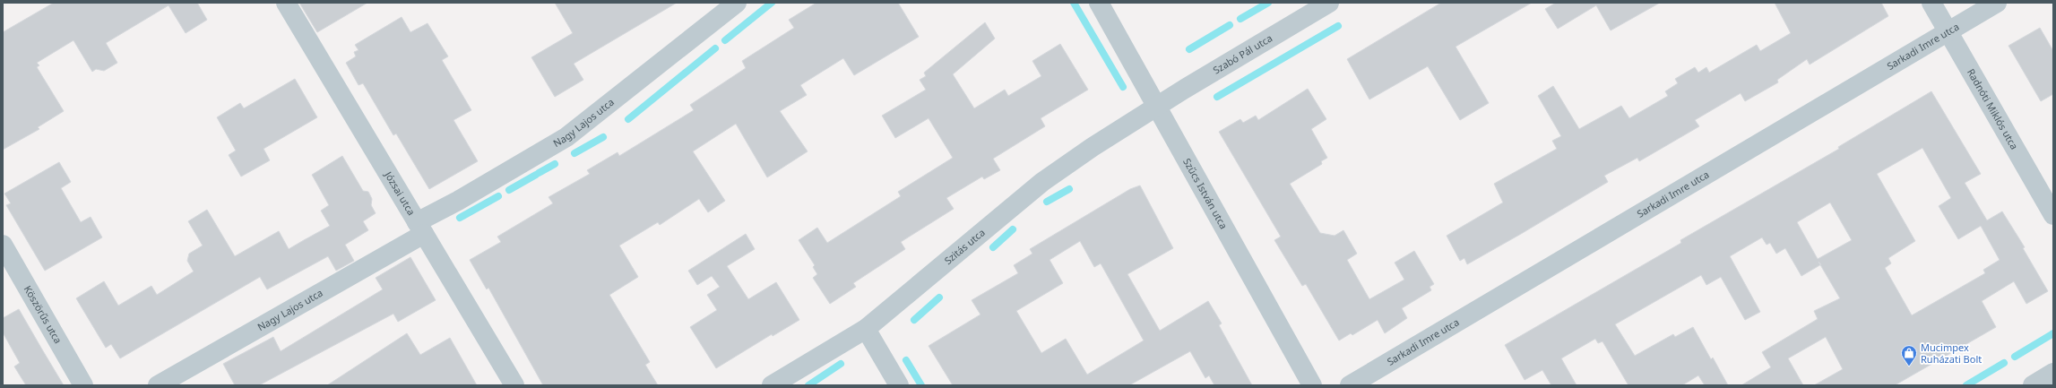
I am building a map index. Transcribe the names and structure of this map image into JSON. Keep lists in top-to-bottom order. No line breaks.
{"streets":{"street":["Sarkadi Imre utca","Szabó Pál utca","Radnóti Miklós utca","Nagy Lajos utca","Józsai utca","Szűcs István utca","Szitás utca","Köszörűs utca"]},"crossings":[["Sarkadi Imre utca","Radnóti Miklós utca"],["Szabó Pál utca","Szűcs István utca"],["Szabó Pál utca","Szitás utca"],["Nagy Lajos utca","Józsai utca"],["Szűcs István utca","Szitás utca"]],"places":{"shop":["Mucimpex Ruházati Bolt"]}}
